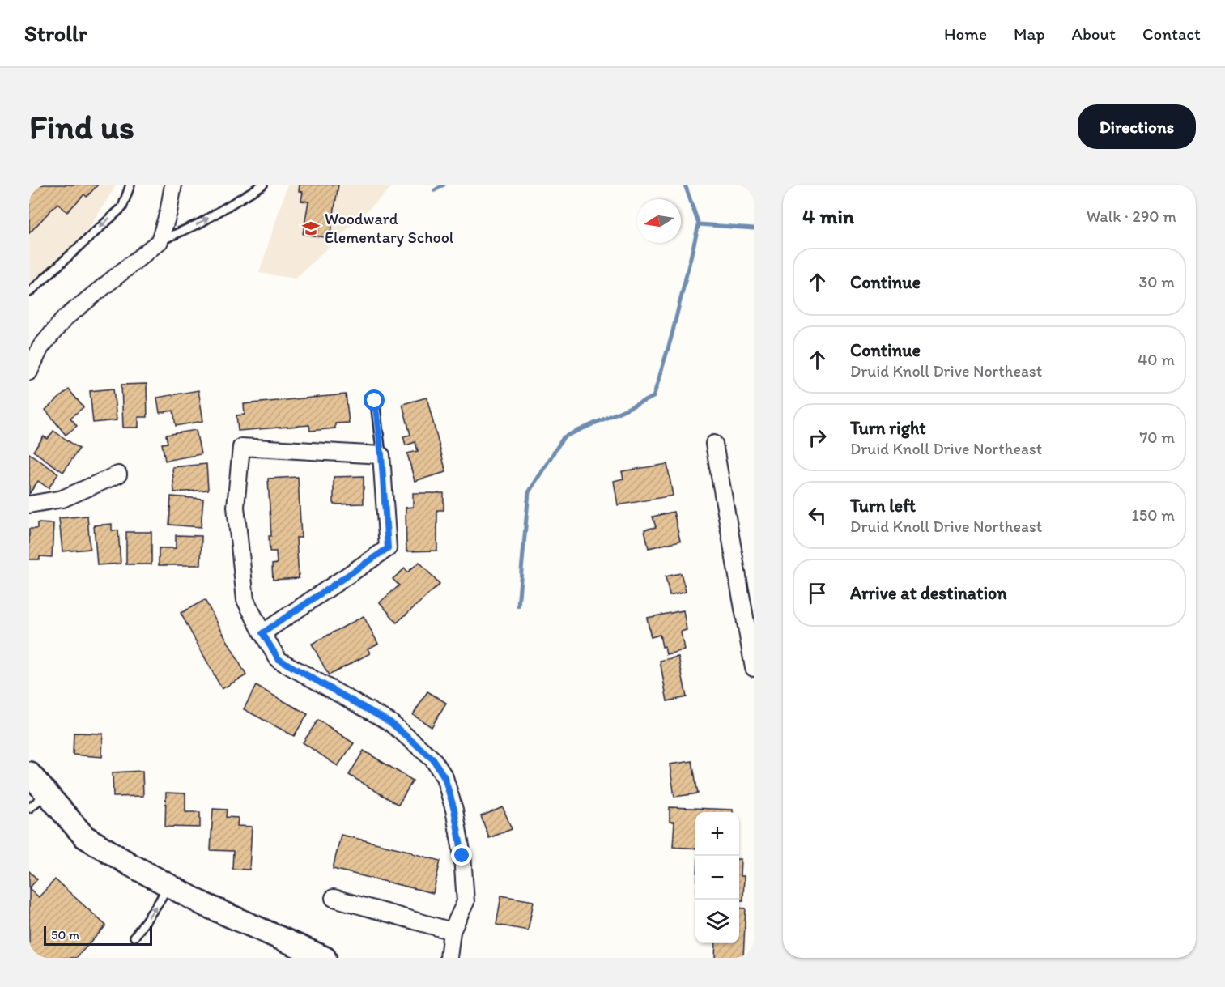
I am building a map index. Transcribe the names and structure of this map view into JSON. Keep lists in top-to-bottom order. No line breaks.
{"places":{"school or university":["Woodward Elementary School"]},"scale_bar":"50 m","north":"left","page":{"header":"Strollr","nav":["Home","Map","About","Contact"],"buttons":"Directions","title":"Find us","heading":["4 min","Walk · 290 m"],"list":[["Continue","30 m"],["Continue","Druid Knoll Drive Northeast","40 m"],["Turn right","Druid Knoll Drive Northeast","70 m"],["Turn left","Druid Knoll Drive Northeast","150 m"],"Arrive at destination"],"map_buttons":["+","−"],"scale":"50 m"}}
